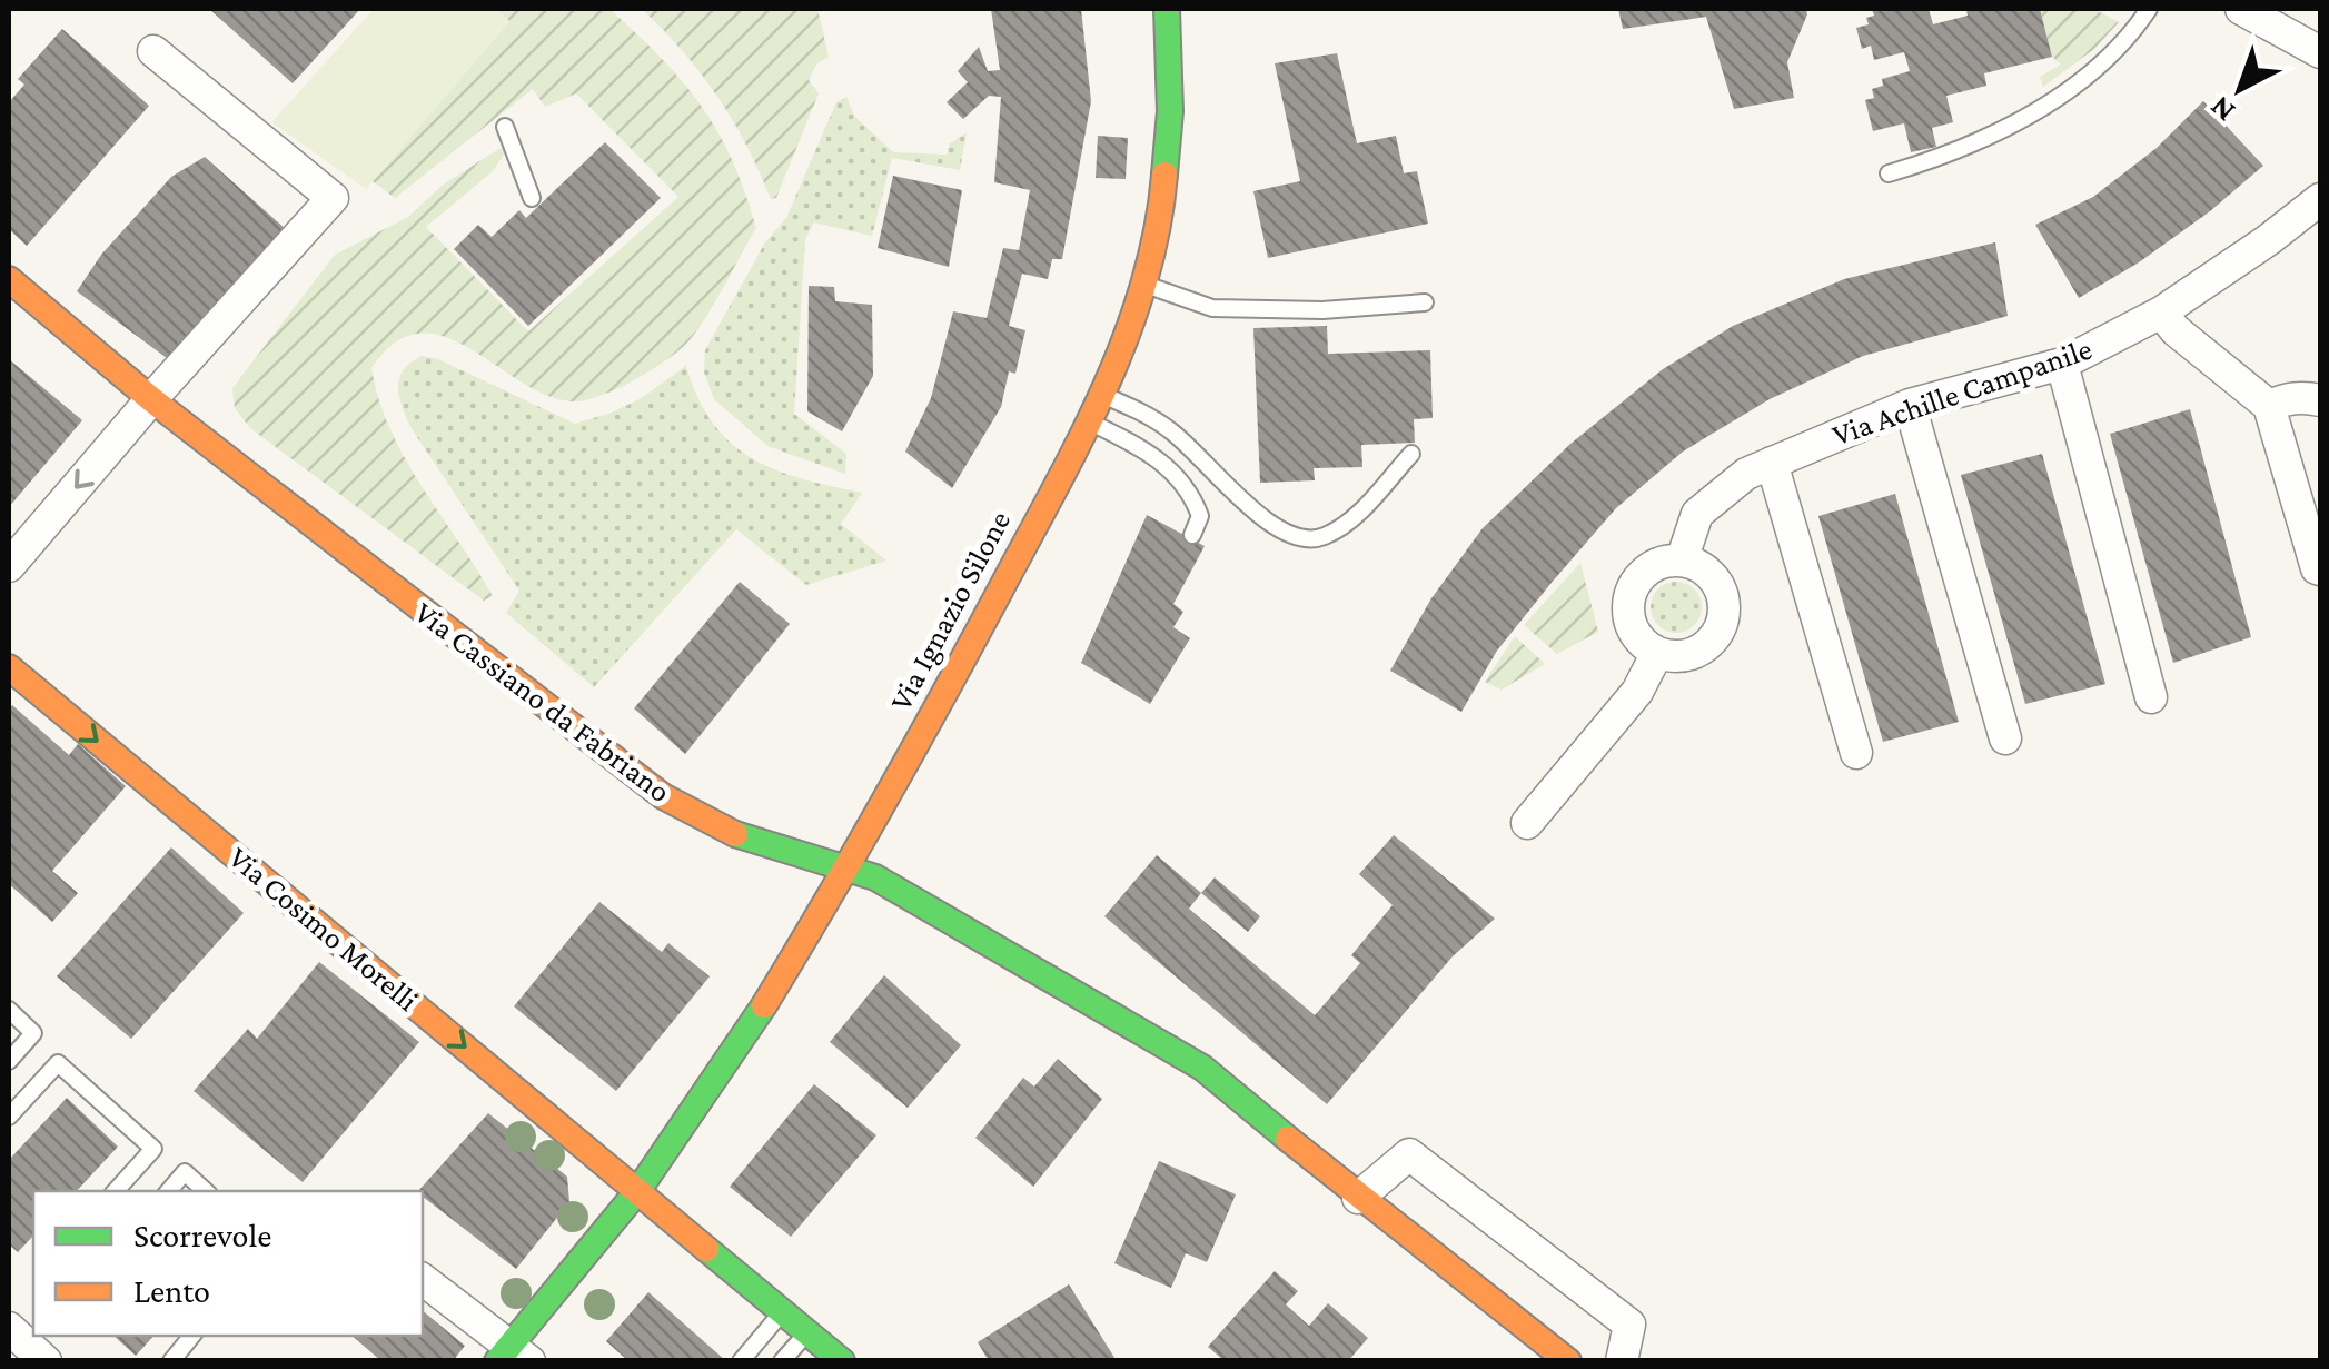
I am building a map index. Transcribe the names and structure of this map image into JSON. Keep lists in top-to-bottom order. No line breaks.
{"streets":{"street":["Via Achille Campanile","Via Ignazio Silone","Via Cassiano da Fabriano","Via Cosimo Morelli"]},"crossings":[["Via Ignazio Silone","Via Cassiano da Fabriano"],["Via Ignazio Silone","Via Cosimo Morelli"]],"one_way":["Via Cosimo Morelli"],"legend":["Scorrevole","Lento"],"north":"bottom left"}
